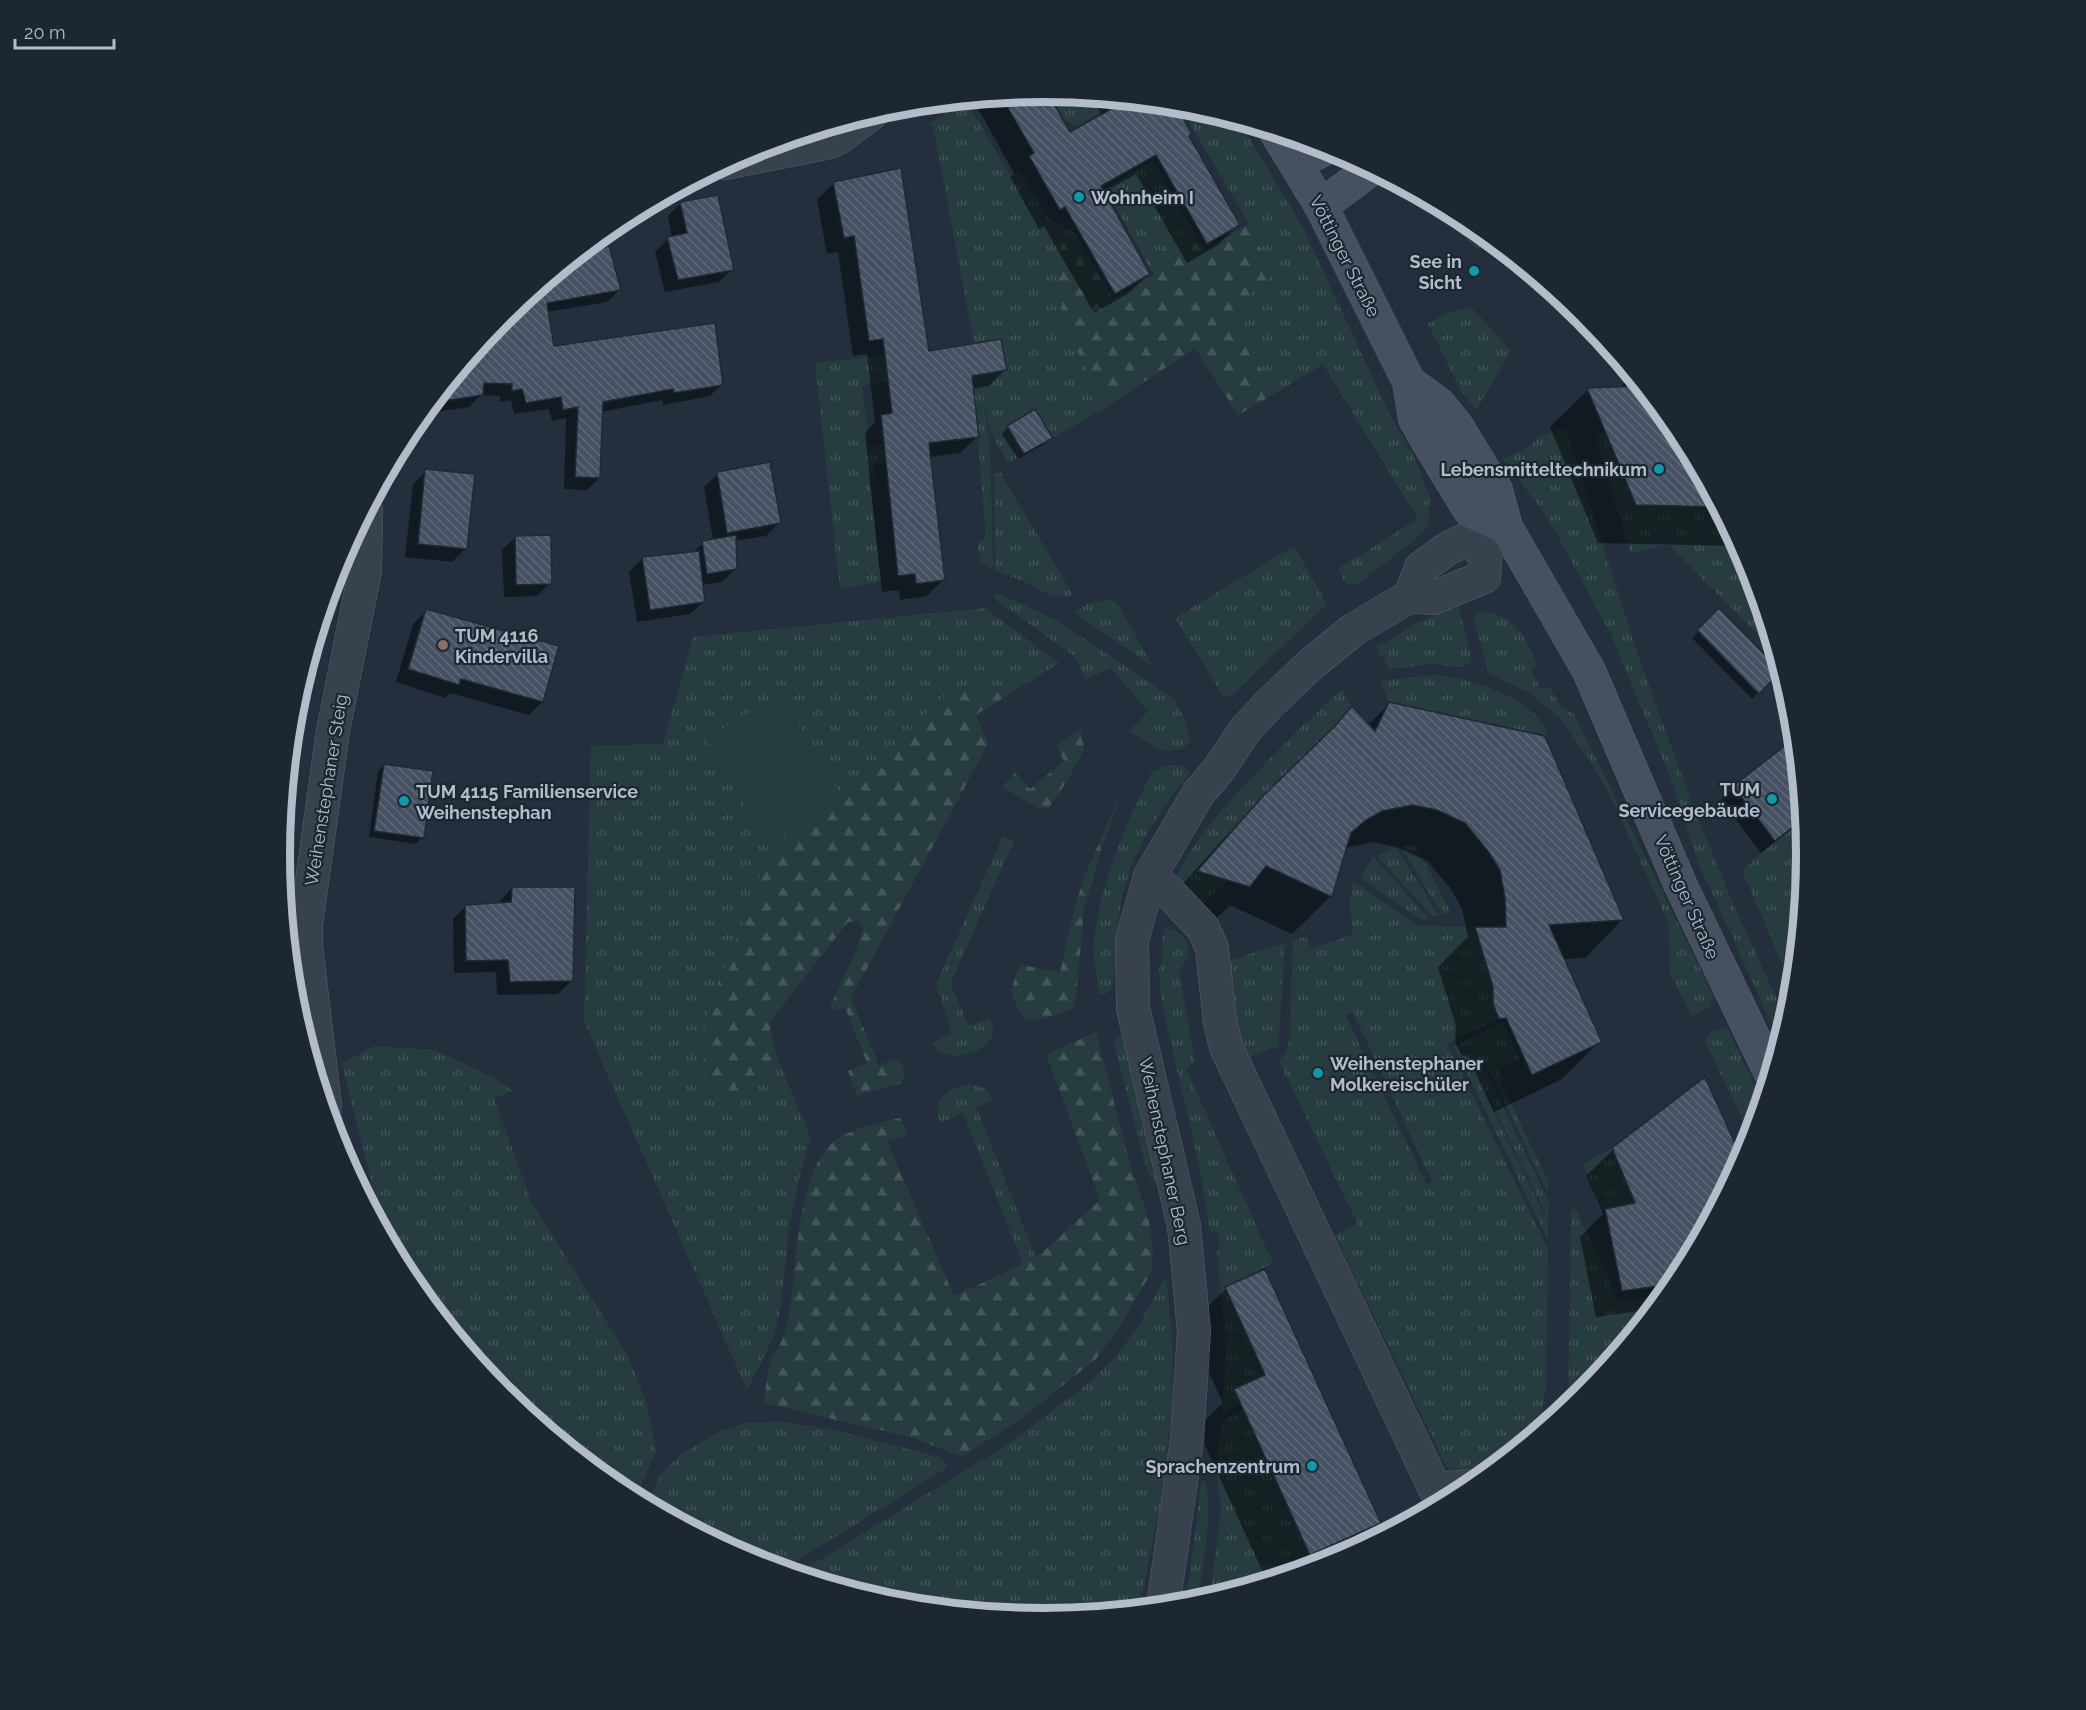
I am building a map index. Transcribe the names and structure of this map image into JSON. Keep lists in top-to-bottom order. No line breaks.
{"streets":{"main road":["Vöttinger Straße"],"street":["Weihenstephaner Steig","Weihenstephaner Berg"]},"crossings":[["Vöttinger Straße","Weihenstephaner Berg"]],"places":["Wohnheim I","See in Sicht","Lebensmitteltechnikum","TUM 4116 Kindervilla","TUM Servicegebäude","TUM 4115 Familienservice Weihenstephan","Weihenstephaner Molkereischüler","Sprachenzentrum"],"scale_bar":"20 m"}
